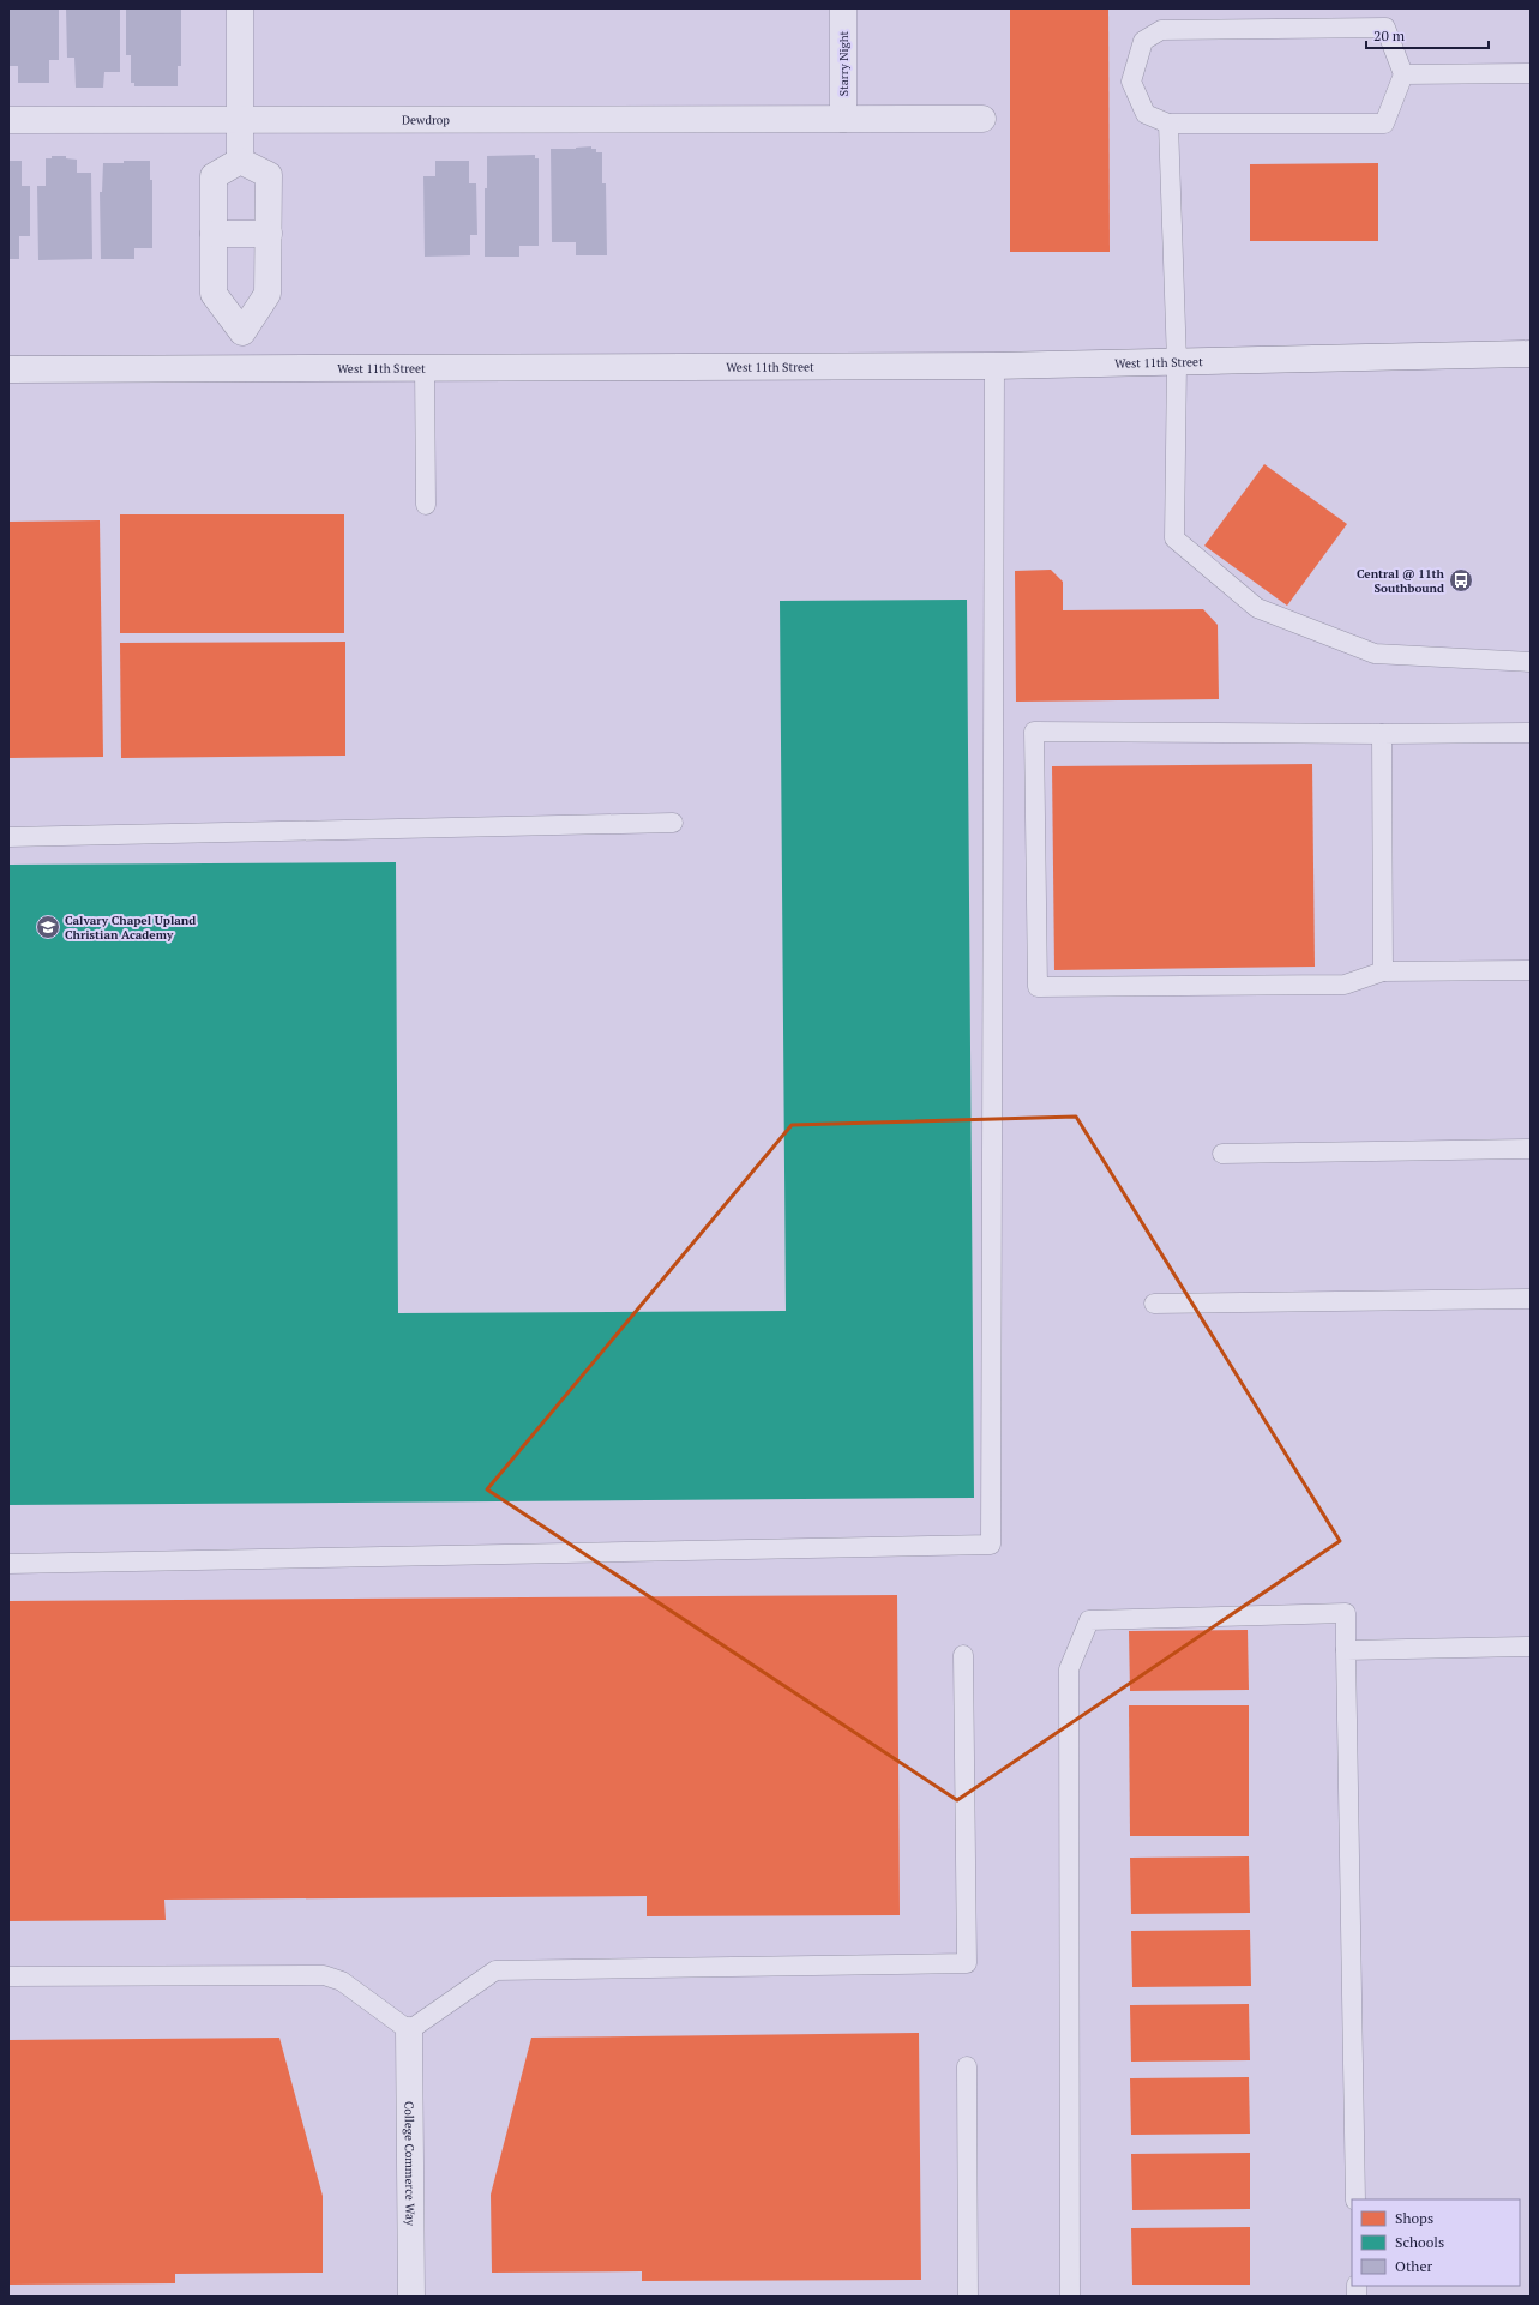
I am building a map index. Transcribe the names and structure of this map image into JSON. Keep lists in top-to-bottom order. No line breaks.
{"streets":{"street":["Starry Night","Dewdrop","West 11th Street","College Commerce Way"]},"crossings":[["Starry Night","Dewdrop"]],"places":{"bus stop":["Central @ 11th Southbound"],"school or university":["Calvary Chapel Upland Christian Academy"]},"legend":["Shops","Schools","Other"],"scale_bar":"20 m"}
